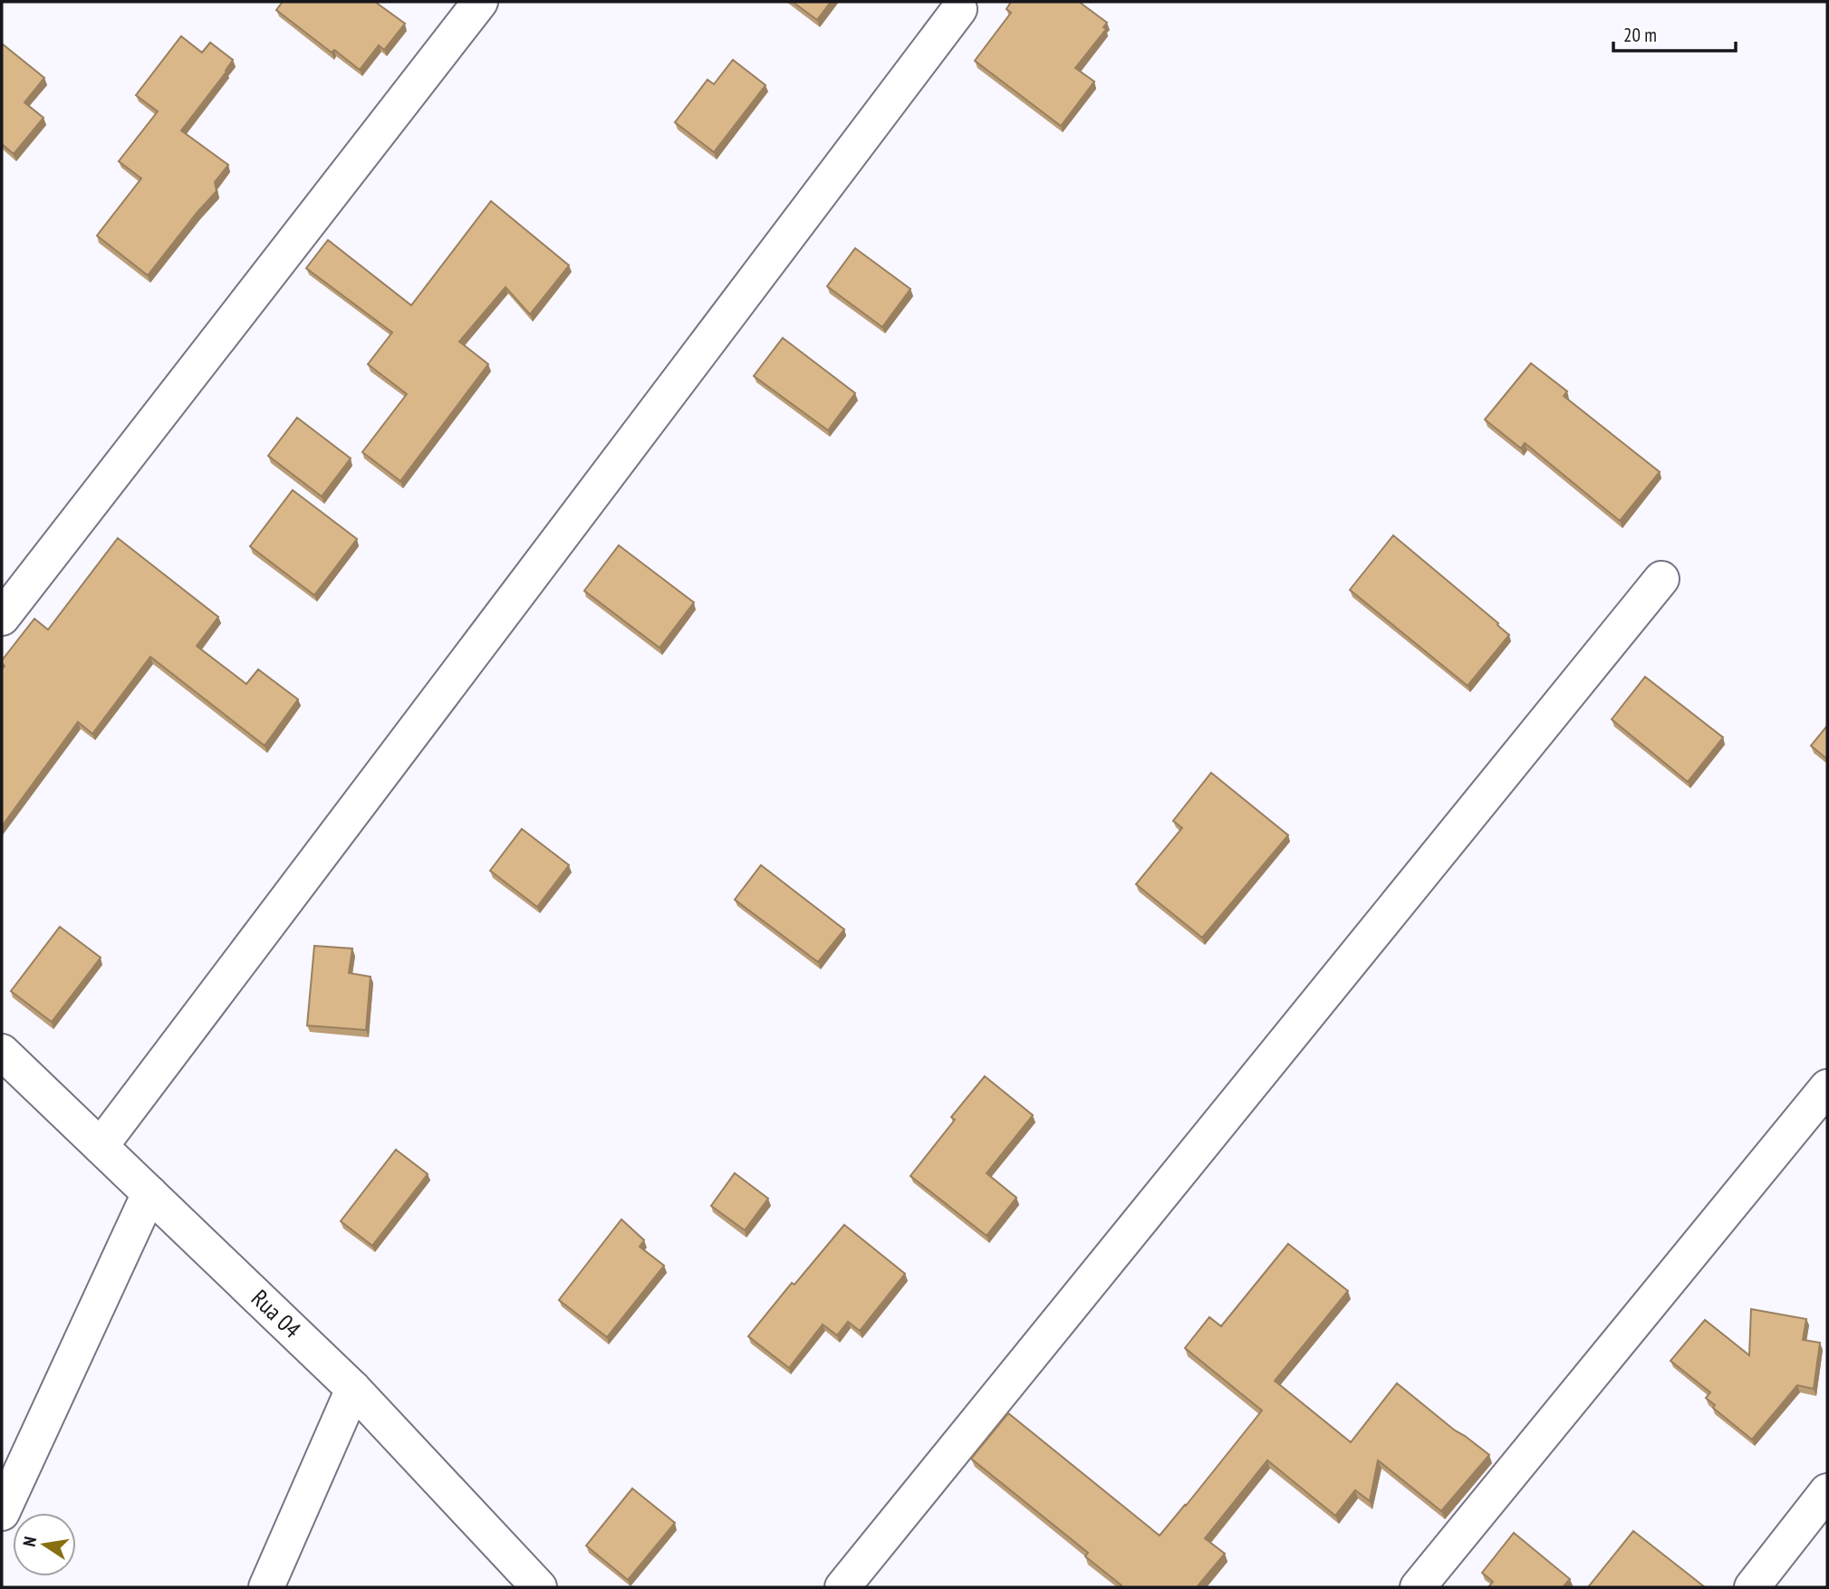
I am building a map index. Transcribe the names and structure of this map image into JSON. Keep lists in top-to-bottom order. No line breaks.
{"streets":{"street":["Rua 04"]},"scale_bar":"20 m","north":"left"}
